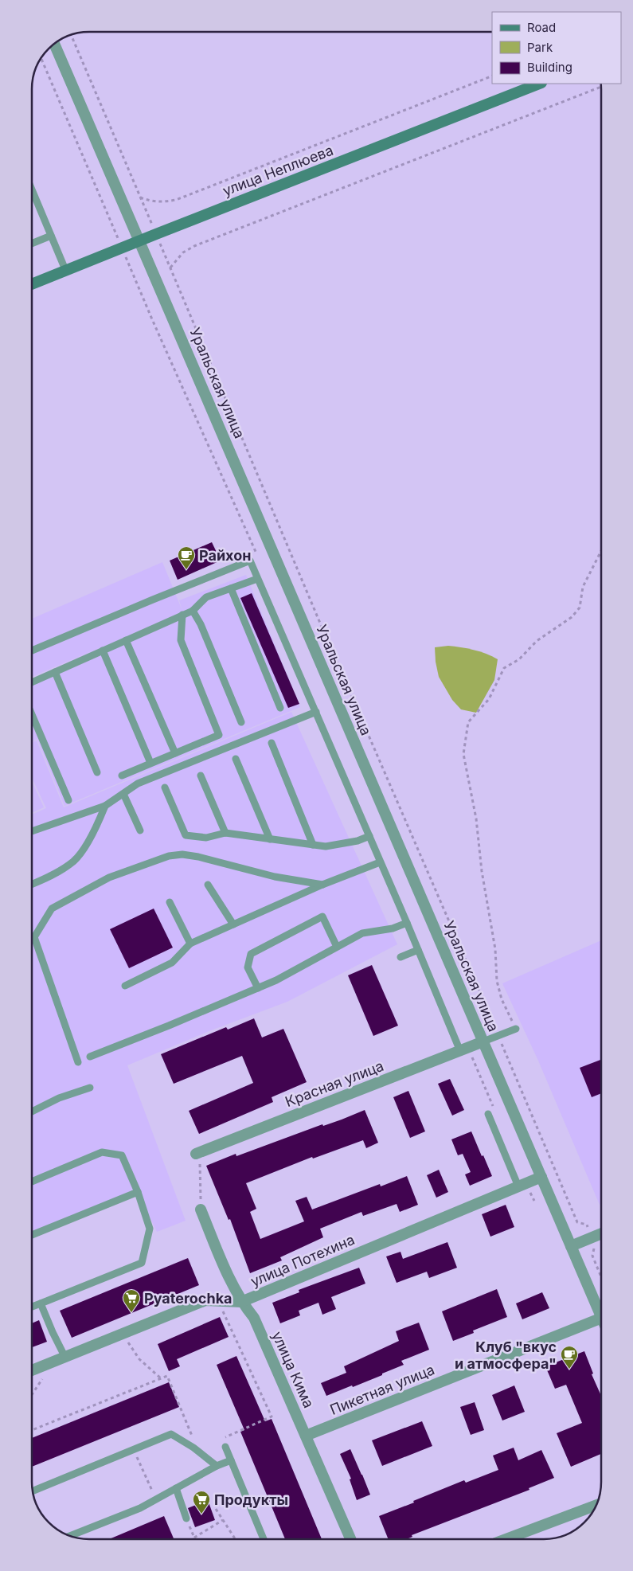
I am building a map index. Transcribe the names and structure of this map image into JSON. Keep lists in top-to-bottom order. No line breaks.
{"streets":{"main road":["улица Неплюева"],"street":["Уральская улица","Красная улица","улица Потехина","улица Кима","Пикетная улица"]},"crossings":[["улица Неплюева","Уральская улица"],["Уральская улица","Красная улица"],["Уральская улица","улица Потехина"],["улица Потехина","улица Кима"],["улица Кима","Пикетная улица"]],"places":{"cafe":["Райхон","Клуб \"вкус и атмосфера\""],"supermarket":["Pyaterochka","Продукты"]},"legend":["Road","Park","Building"]}
